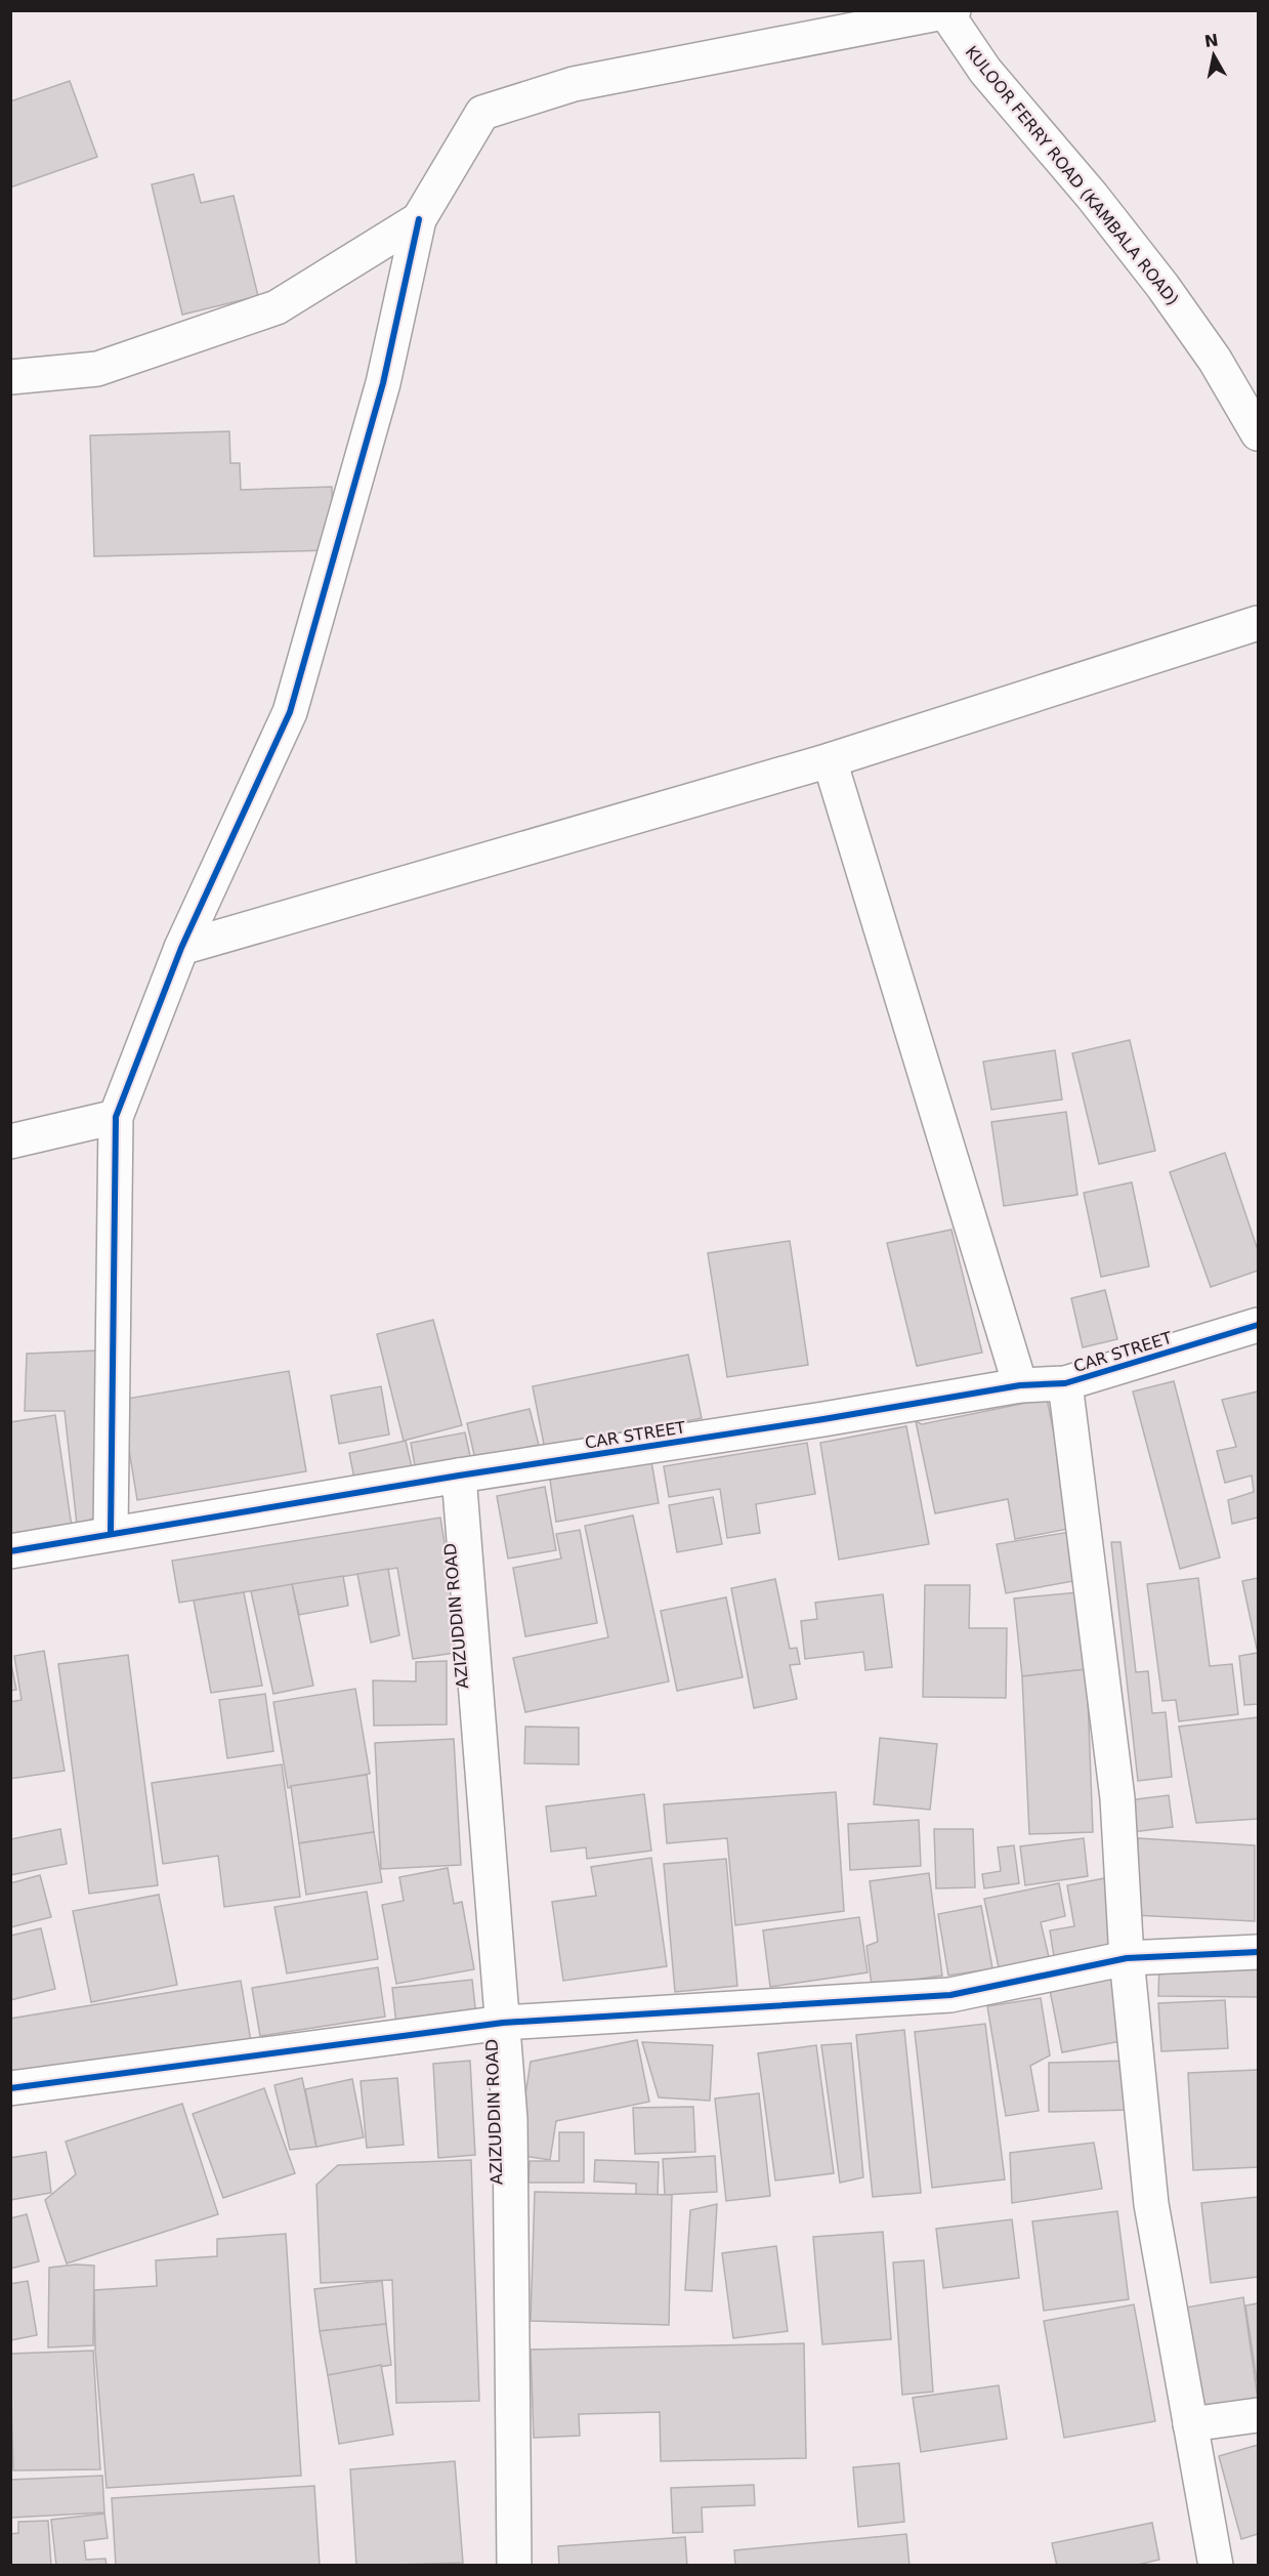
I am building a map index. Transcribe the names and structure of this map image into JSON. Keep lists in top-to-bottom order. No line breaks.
{"streets":{"street":["KULOOR FERRY ROAD (KAMBALA ROAD)","CAR STREET","AZIZUDDIN ROAD"]},"crossings":[["CAR STREET","AZIZUDDIN ROAD"]],"north":"top"}
